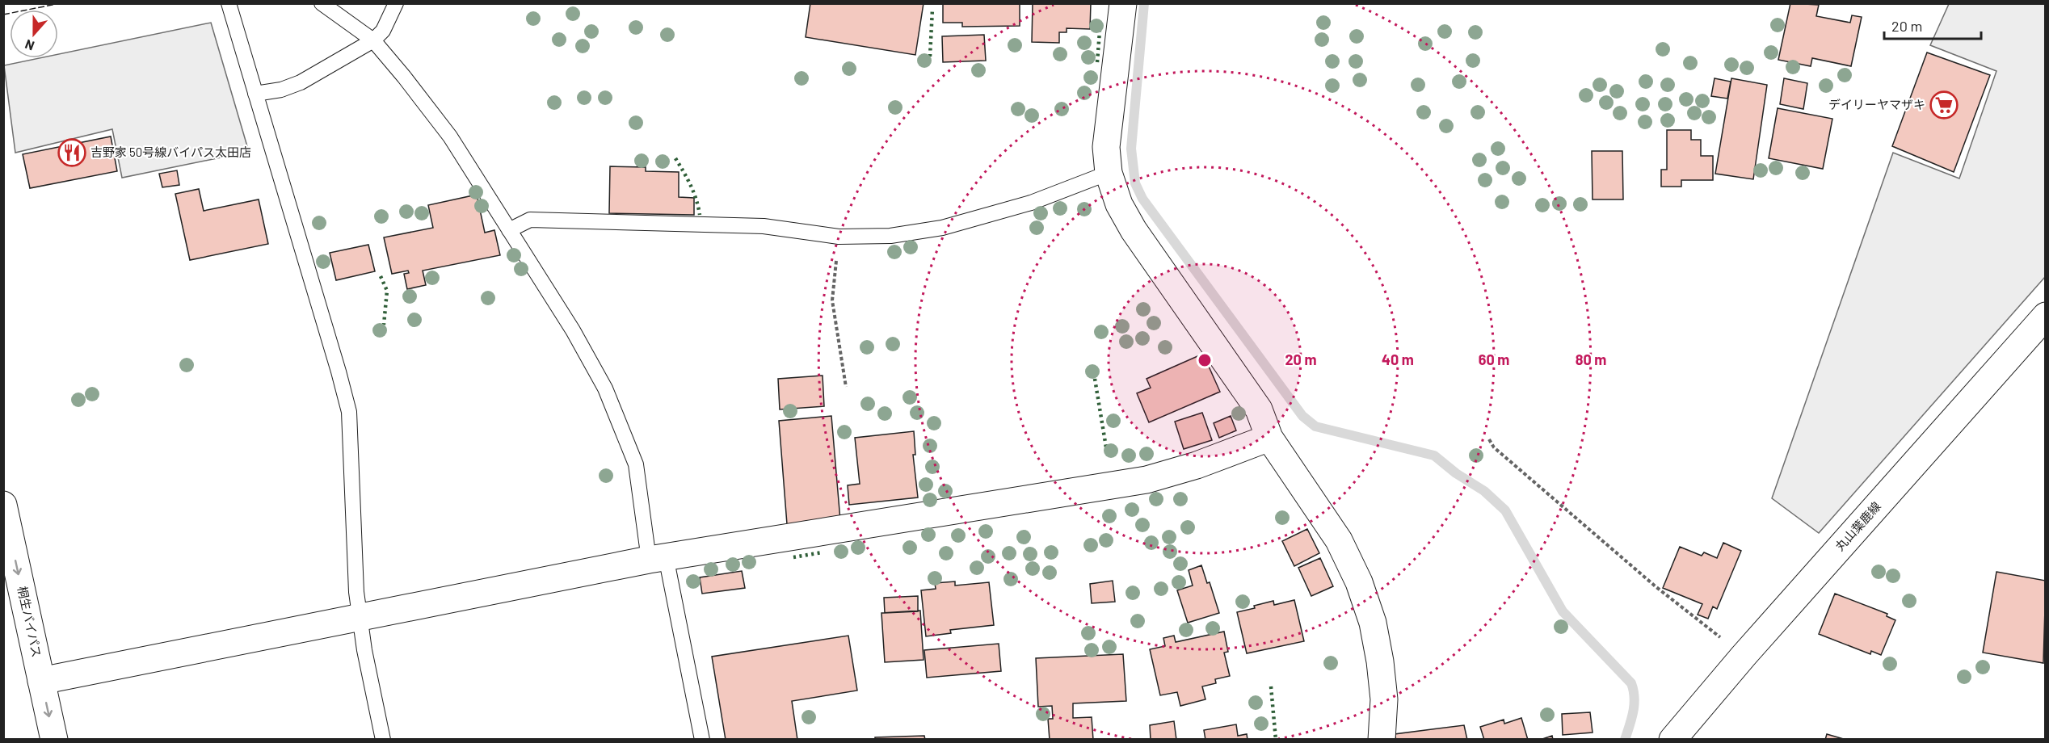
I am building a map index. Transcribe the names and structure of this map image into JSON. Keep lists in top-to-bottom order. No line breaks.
{"streets":{"main road":["丸山葉鹿線","桐生バイパス"]},"one_way":["桐生バイパス"],"places":{"supermarket":["デイリーヤマザキ"],"restaurant":["吉野家 50号線バイパス太田店"]},"scale_bar":"20 m","north":"bottom","rings":["20 m","40 m","60 m","80 m"]}
